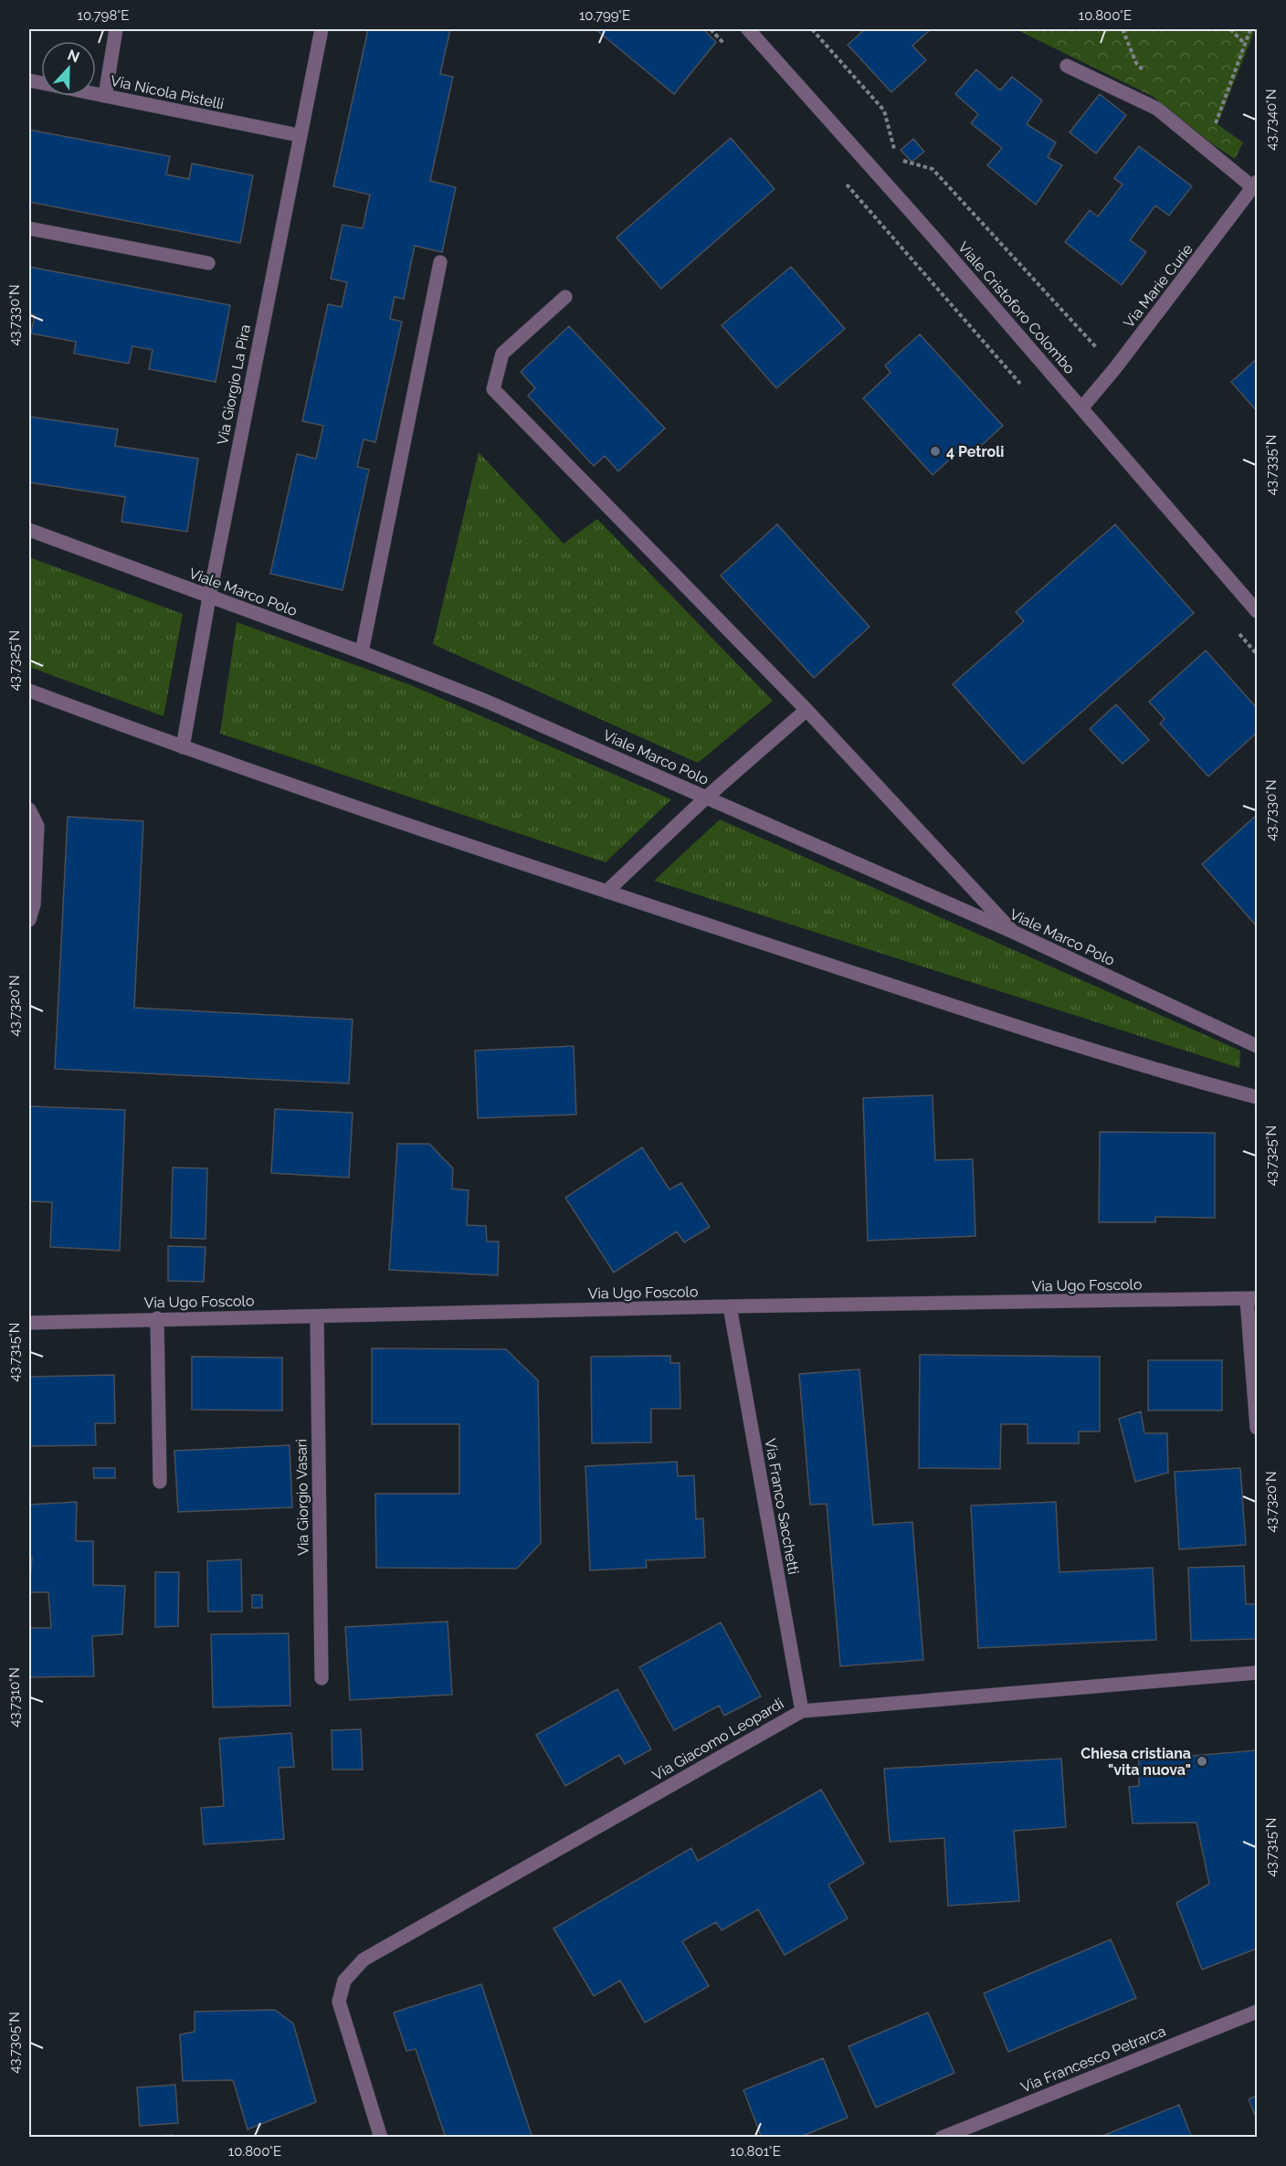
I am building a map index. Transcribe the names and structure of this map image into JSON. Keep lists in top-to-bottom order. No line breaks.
{"streets":{"street":["Via Nicola Pistelli","Via Marie Curie","Viale Cristoforo Colombo","Via Giorgio La Pira","Viale Marco Polo","Via Ugo Foscolo","Via Giorgio Vasari","Via Franco Sacchetti","Via Giacomo Leopardi","Via Francesco Petrarca"]},"crossings":[["Via Nicola Pistelli","Via Giorgio La Pira"],["Via Marie Curie","Viale Cristoforo Colombo"],["Via Giorgio La Pira","Viale Marco Polo"],["Via Ugo Foscolo","Via Giorgio Vasari"],["Via Ugo Foscolo","Via Franco Sacchetti"],["Via Franco Sacchetti","Via Giacomo Leopardi"]],"places":["4 Petroli","Chiesa cristiana \"vita nuova\""],"north":"top","coordinates":["10.798°E","10.799°E","10.800°E","43.7340°N","43.7330°N","43.7335°N","43.7325°N","43.7320°N","43.7315°N","43.7310°N","43.7305°N","10.801°E"]}
